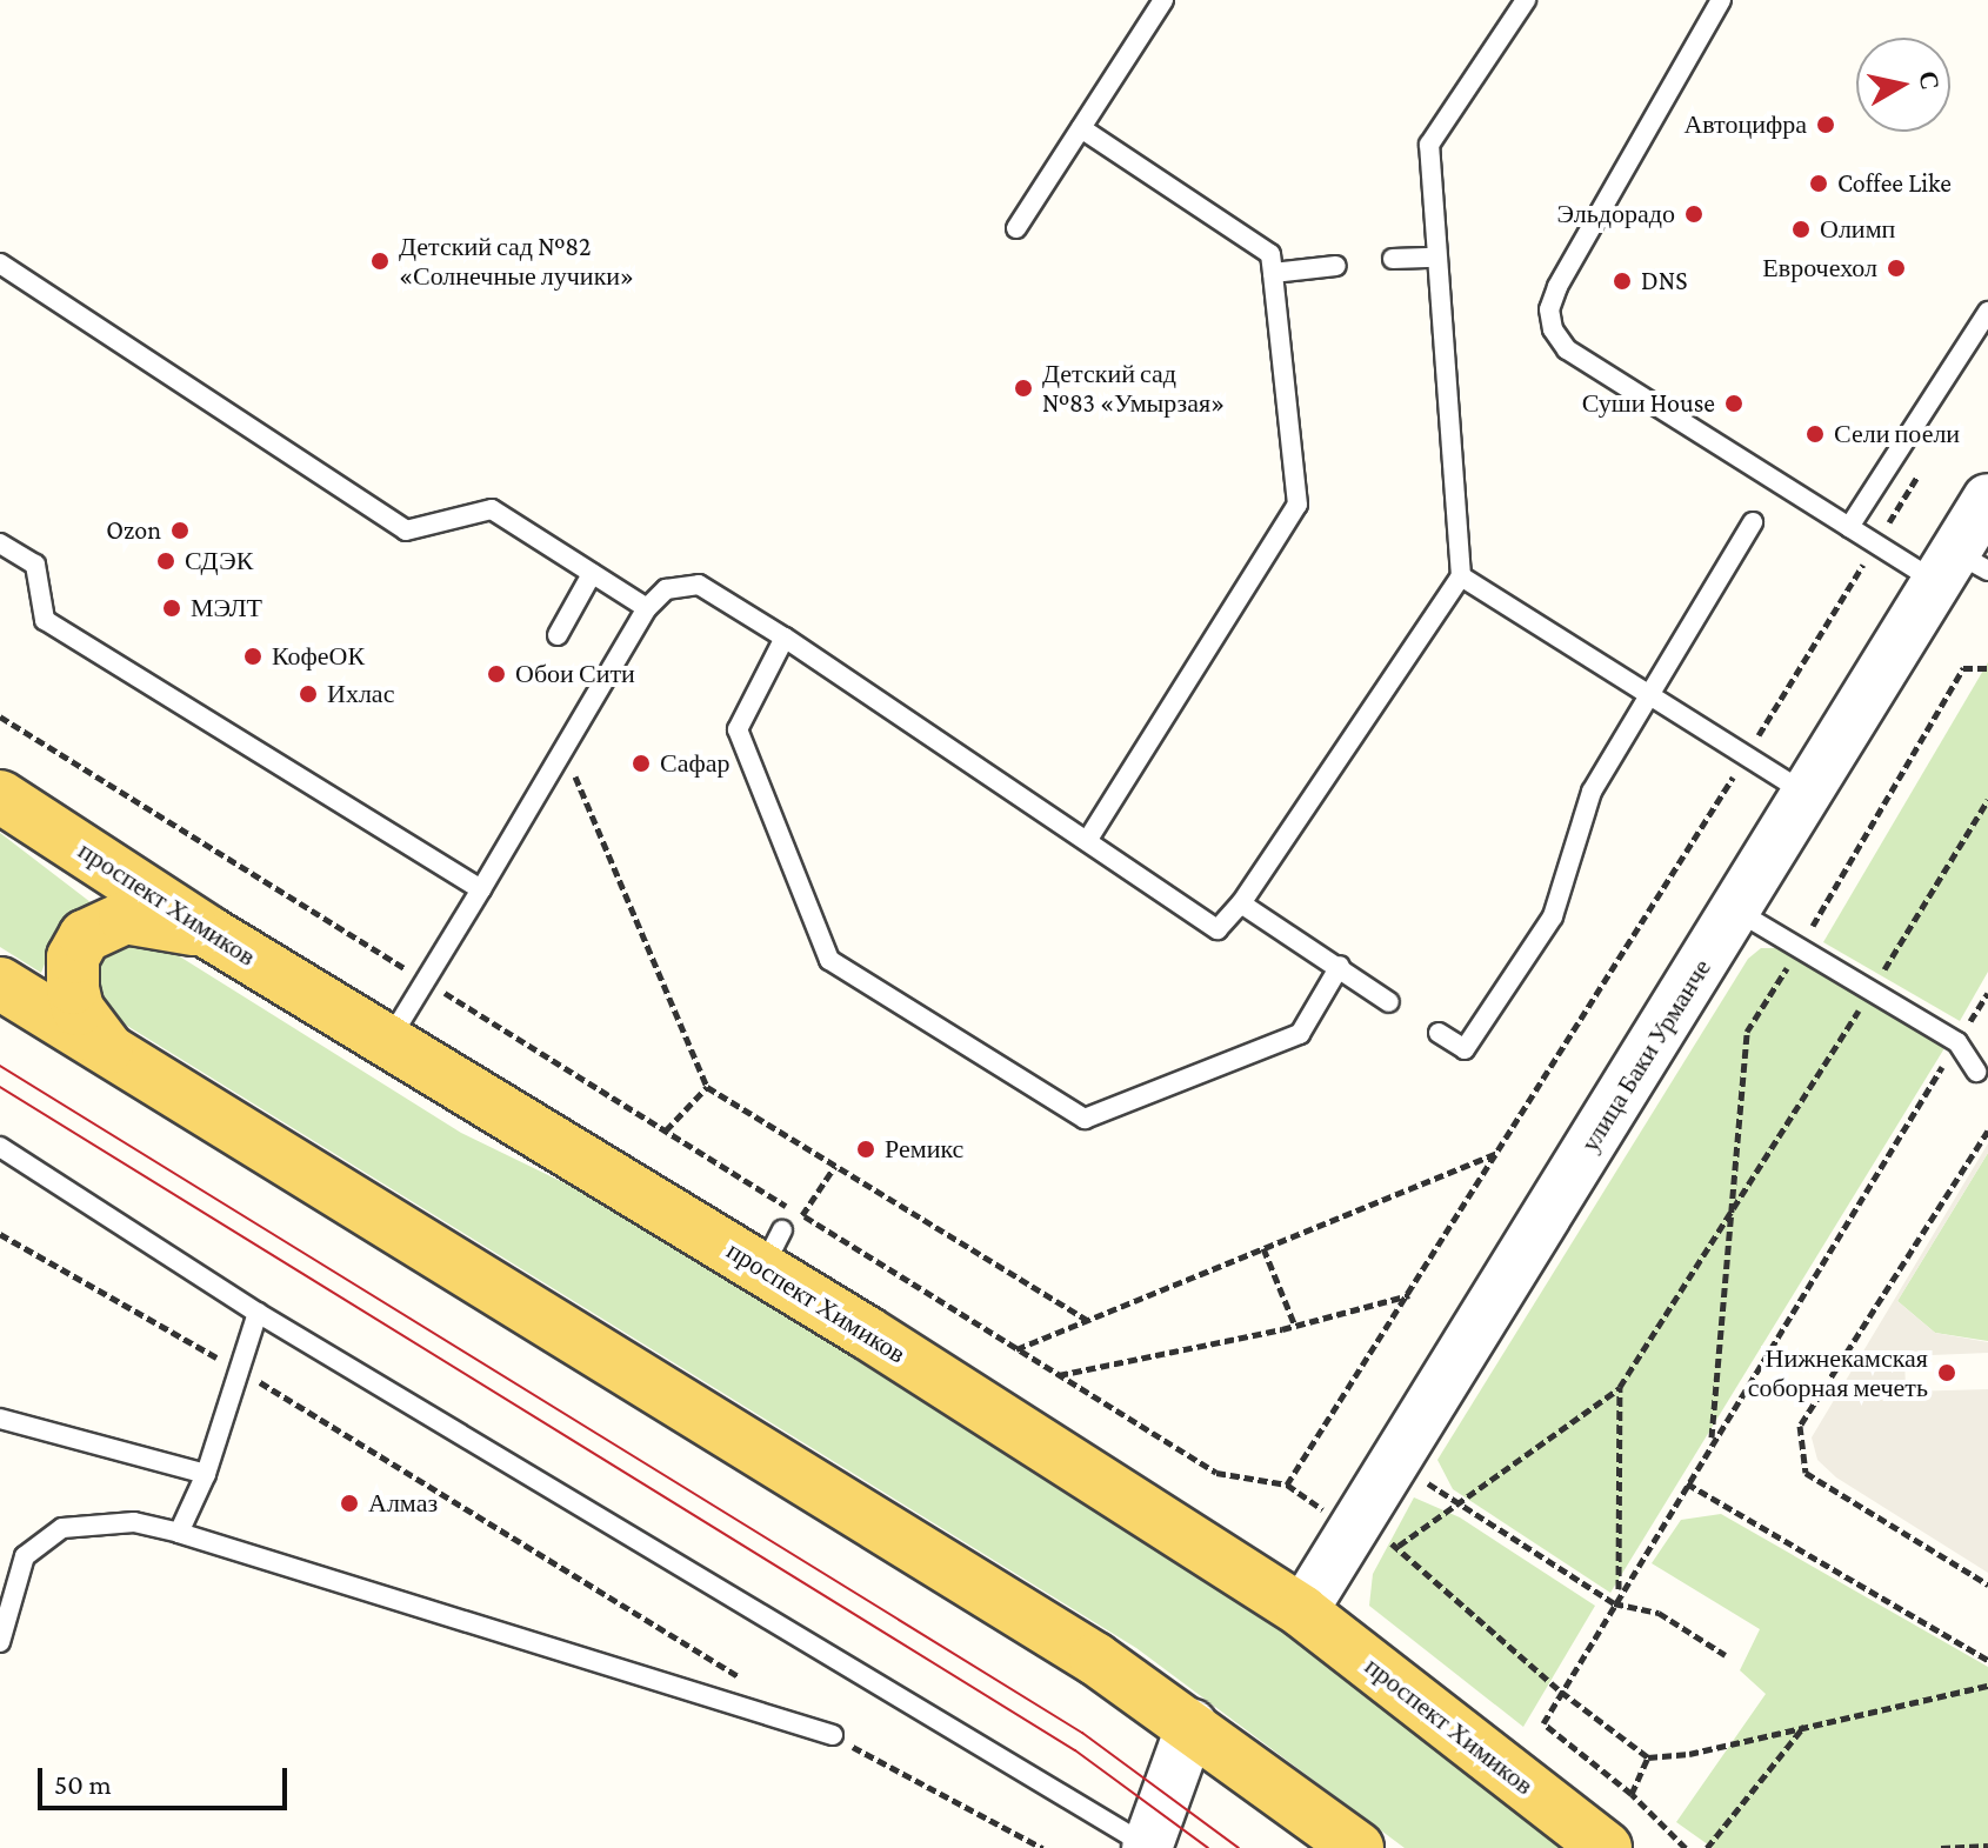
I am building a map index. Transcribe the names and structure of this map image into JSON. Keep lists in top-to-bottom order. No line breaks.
{"streets":{"main road":["проспект Химиков"],"street":["улица Баки Урманче"]},"crossings":[["проспект Химиков","улица Баки Урманче"]],"places":["Автоцифра","Coffee Like","Эльдорадо","Олимп","Детский сад №82 «Солнечные лучики»","Еврочехол","DNS","Детский сад №83 «Умырзая»","Суши House","Сели поели","Ozon","СДЭК","МЭЛТ","КофеОК","Обои Сити","Ихлас","Сафар","Ремикс","Нижнекамская соборная мечеть","Алмаз"],"scale_bar":"50 m","north":"right"}
